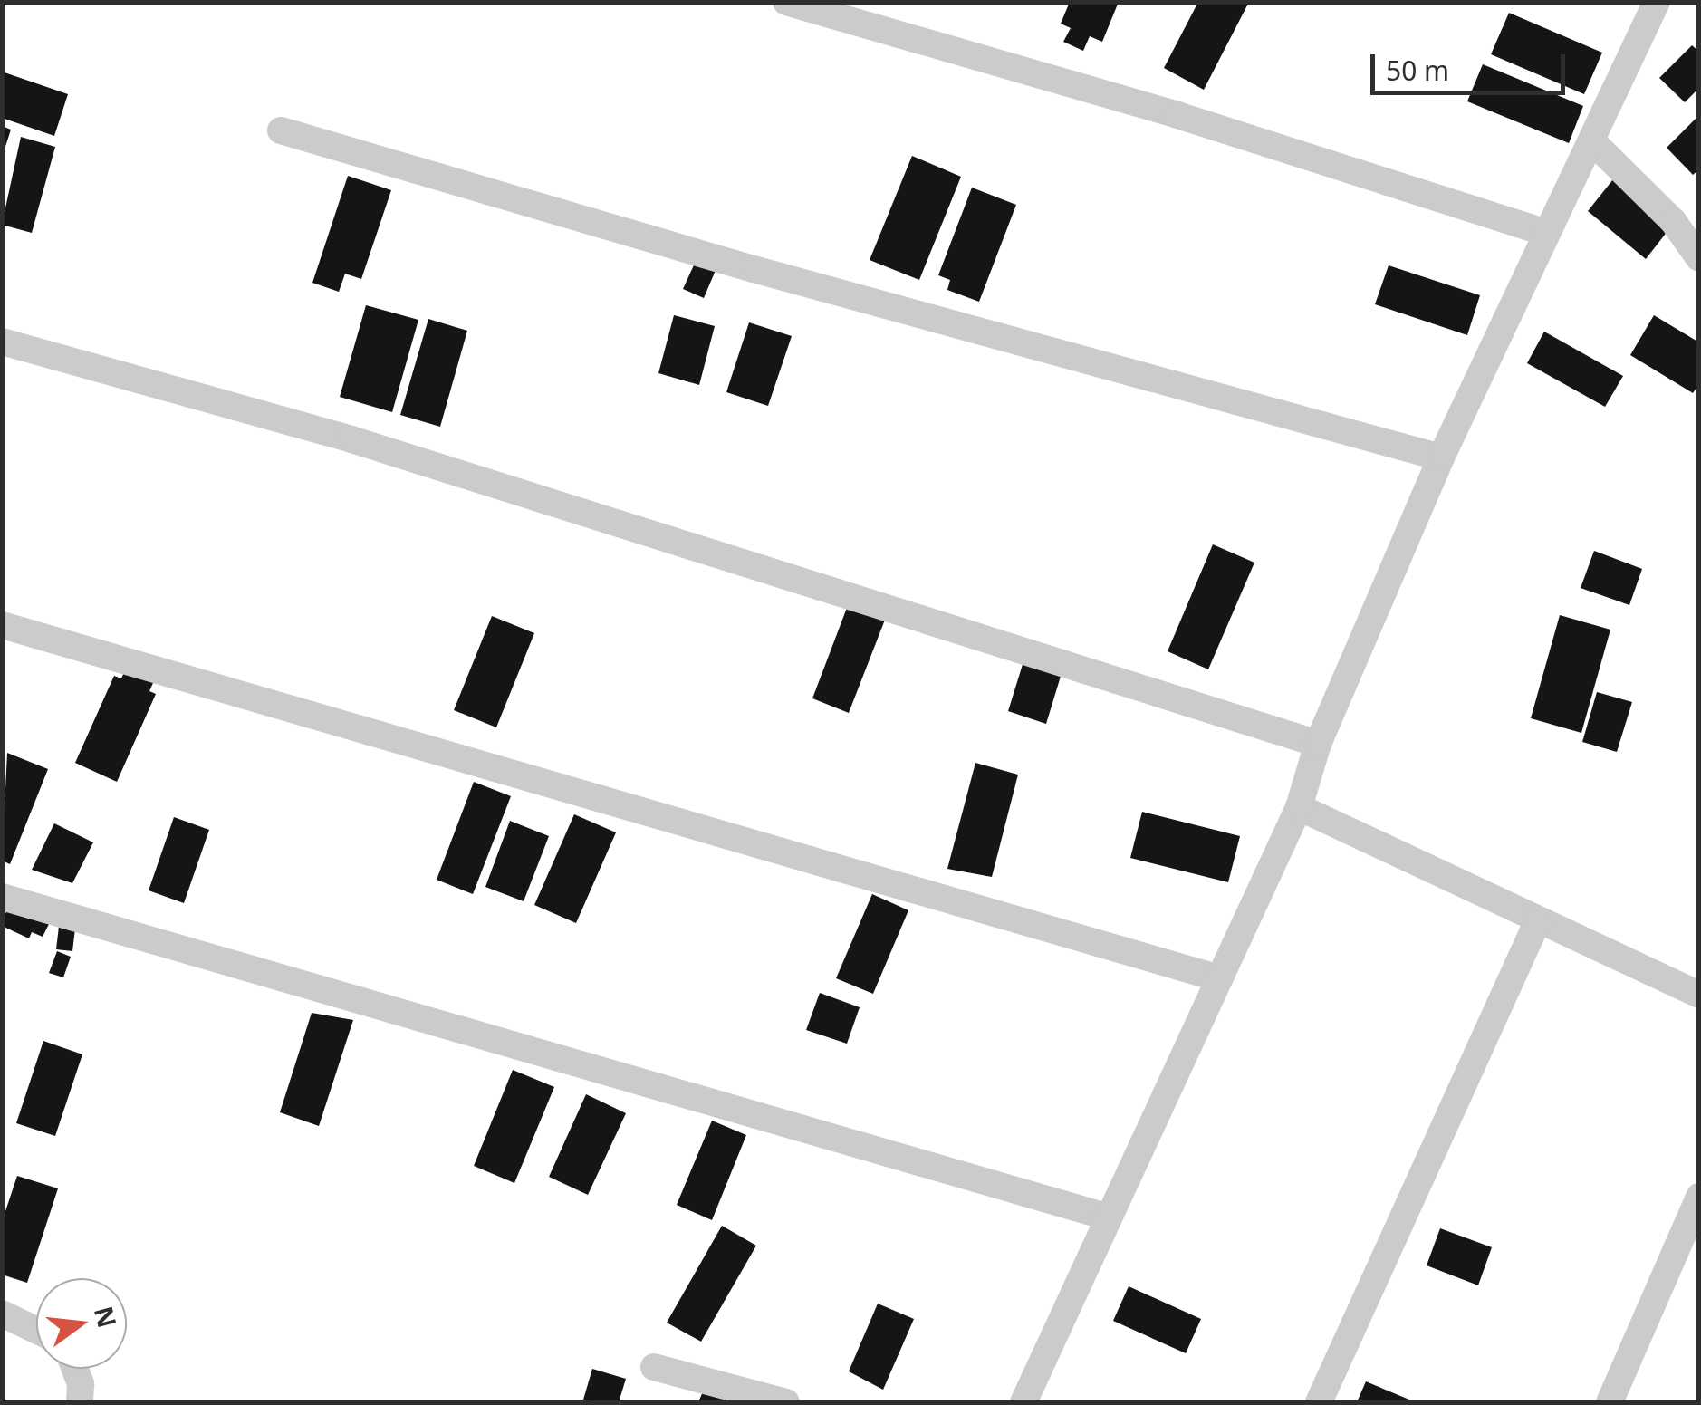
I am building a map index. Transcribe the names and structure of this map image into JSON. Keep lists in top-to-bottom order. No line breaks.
{"scale_bar":"50 m","north":"right"}
